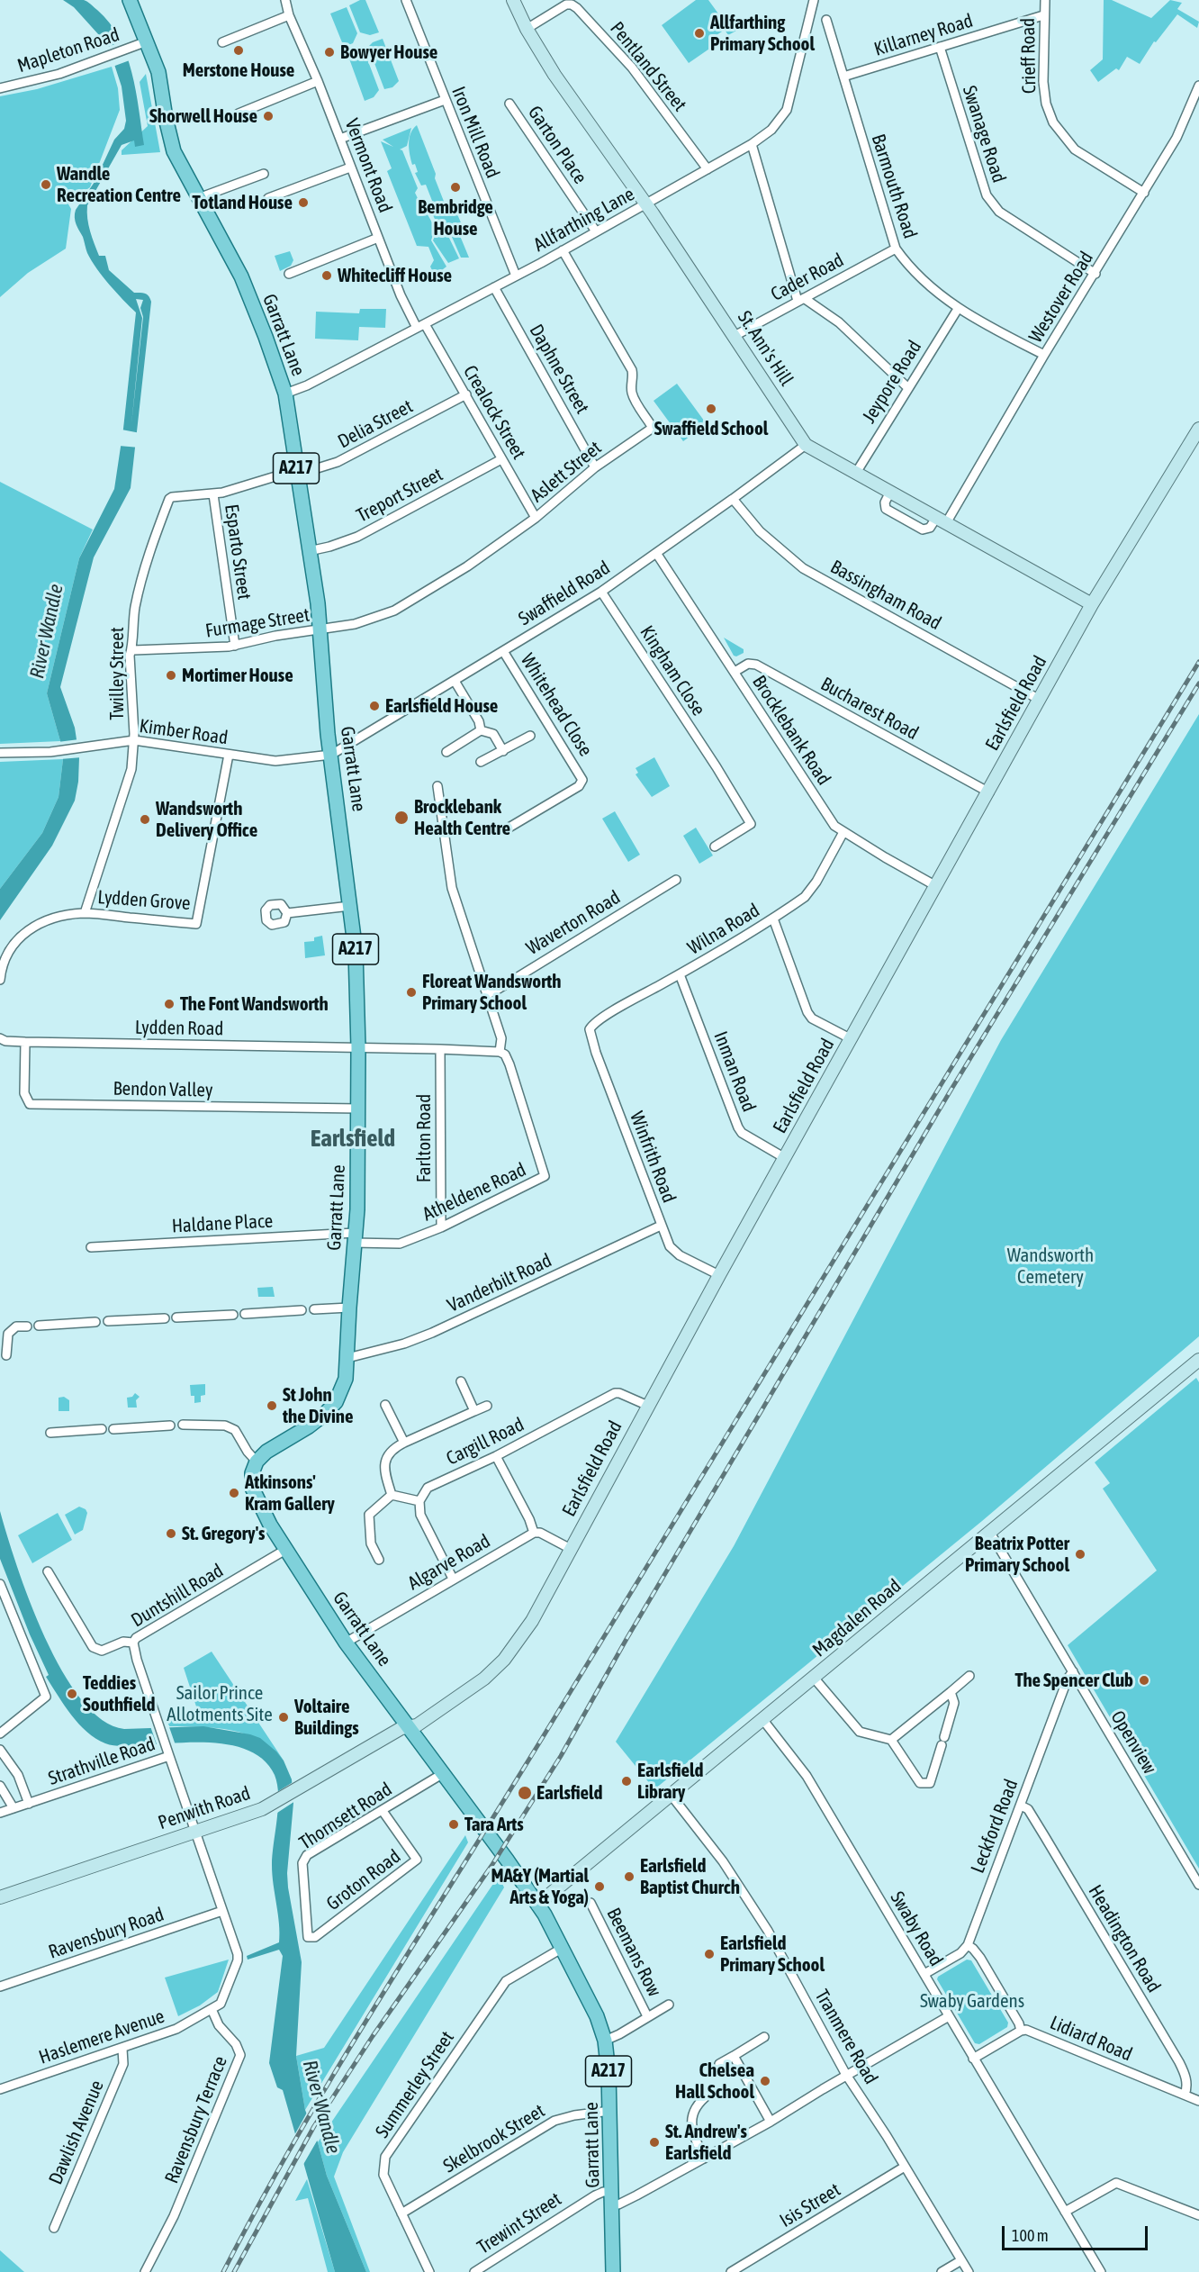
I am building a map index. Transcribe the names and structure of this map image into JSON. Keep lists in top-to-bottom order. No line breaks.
{"streets":{"main road":["Garratt Lane","A217"],"street":["Killarney Road","Mapleton Road","Crieff Road","Pentland Street","Iron Mill Road","Swanage Road","Garton Place","Vermont Road","Barmouth Road","Allfarthing Lane","Cader Road","Westover Road","St. Ann's Hill","Daphne Street","Jeypore Road","Crealock Street","Delia Street","Aslett Street","Treport Street","Esparto Street","Swaffield Road","Bassingham Road","Furmage Street","Kingham Close","Twilley Street","Earlsfield Road","Whitehead Close","Bucharest Road","Brocklebank Road","Kimber Road","Lydden Grove","Waverton Road","Wilna Road","Lydden Road","Inman Road","Bendon Valley","Farlton Road","Winfrith Road","Atheldene Road","Haldane Place","Vanderbilt Road","Cargill Road","Algarve Road","Duntshill Road","Magdalen Road","Openview","Strathville Road","Penwith Road","Thornsett Road","Leckford Road","Groton Road","Swaby Road","Ravensbury Road","Headington Road","Beemans Row","Haslemere Avenue","Tranmere Road","Lidiard Road","Summerley Street","Ravensbury Terrace","Dawlish Avenue","Skelbrook Street","Isis Street","Trewint Street"]},"crossings":[["Killarney Road","Crieff Road"],["Killarney Road","Swanage Road"],["Killarney Road","Barmouth Road"],["Mapleton Road","Garratt Lane"],["Crieff Road","Westover Road"],["Pentland Street","Allfarthing Lane"],["Pentland Street","St. Ann's Hill"],["Iron Mill Road","Allfarthing Lane"],["Swanage Road","Westover Road"],["Garton Place","Allfarthing Lane"],["Vermont Road","Allfarthing Lane"],["Vermont Road","Crealock Street"],["Barmouth Road","Cader Road"],["Barmouth Road","Westover Road"],["Barmouth Road","Jeypore Road"],["Allfarthing Lane","Garratt Lane"],["Allfarthing Lane","St. Ann's Hill"],["Allfarthing Lane","Daphne Street"],["Allfarthing Lane","Crealock Street"],["Allfarthing Lane","Aslett Street"],["Cader Road","St. Ann's Hill"],["Westover Road","St. Ann's Hill"],["Garratt Lane","Delia Street"],["Garratt Lane","Aslett Street"],["Garratt Lane","Treport Street"],["Garratt Lane","Swaffield Road"],["Garratt Lane","Furmage Street"],["Garratt Lane","Twilley Street"],["Garratt Lane","Earlsfield Road"],["Garratt Lane","Kimber Road"],["Garratt Lane","Lydden Road"],["Garratt Lane","Bendon Valley"],["Garratt Lane","Atheldene Road"],["Garratt Lane","Haldane Place"],["Garratt Lane","Vanderbilt Road"],["Garratt Lane","Algarve Road"],["Garratt Lane","Duntshill Road"],["Garratt Lane","Magdalen Road"],["Garratt Lane","Penwith Road"],["Garratt Lane","Thornsett Road"],["Garratt Lane","Beemans Row"],["Garratt Lane","Summerley Street"],["Garratt Lane","Skelbrook Street"],["Garratt Lane","Trewint Street"],["St. Ann's Hill","Jeypore Road"],["St. Ann's Hill","Swaffield Road"],["St. Ann's Hill","Earlsfield Road"],["Daphne Street","Aslett Street"],["Crealock Street","Delia Street"],["Crealock Street","Aslett Street"],["Crealock Street","Treport Street"],["Delia Street","Twilley Street"],["Aslett Street","Furmage Street"],["Esparto Street","Furmage Street"],["Esparto Street","Twilley Street"],["Swaffield Road","Bassingham Road"],["Swaffield Road","Kingham Close"],["Swaffield Road","Whitehead Close"],["Swaffield Road","Brocklebank Road"],["Swaffield Road","Kimber Road"],["Bassingham Road","Earlsfield Road"],["Furmage Street","Twilley Street"],["Twilley Street","Kimber Road"],["Twilley Street","Lydden Grove"],["Earlsfield Road","Bucharest Road"],["Earlsfield Road","Brocklebank Road"],["Earlsfield Road","Inman Road"],["Earlsfield Road","Winfrith Road"],["Earlsfield Road","Cargill Road"],["Earlsfield Road","Penwith Road"],["Bucharest Road","Brocklebank Road"],["Brocklebank Road","Wilna Road"],["Kimber Road","Lydden Grove"],["Waverton Road","Atheldene Road"],["Wilna Road","Inman Road"],["Wilna Road","Winfrith Road"],["Lydden Road","Bendon Valley"],["Farlton Road","Atheldene Road"],["Winfrith Road","Vanderbilt Road"],["Atheldene Road","Haldane Place"],["Duntshill Road","Strathville Road"],["Magdalen Road","Openview"],["Magdalen Road","Swaby Road"],["Magdalen Road","Tranmere Road"],["Openview","Leckford Road"],["Strathville Road","Penwith Road"],["Thornsett Road","Groton Road"],["Leckford Road","Headington Road"],["Swaby Road","Lidiard Road"],["Swaby Road","Trewint Street"],["Headington Road","Lidiard Road"],["Haslemere Avenue","Ravensbury Terrace"],["Haslemere Avenue","Dawlish Avenue"],["Tranmere Road","Isis Street"],["Tranmere Road","Trewint Street"],["Summerley Street","Skelbrook Street"]],"districts":["Earlsfield"],"water":["River Wandle"],"parks":["Wandsworth Cemetery","Sailor Prince Allotments Site","Swaby Gardens"],"places":["Allfarthing Primary School","Merstone House","Bowyer House","Shorwell House","Wandle Recreation Centre","Bembridge House","Totland House","Whitecliff House","Swaffield School","Mortimer House","Earlsfield House","Brocklebank Health Centre","Wandsworth Delivery Office","Floreat Wandsworth Primary School","The Font Wandsworth","St John the Divine","Atkinsons' Kram Gallery","St. Gregory's","Beatrix Potter Primary School","The Spencer Club","Teddies Southfield","Voltaire Buildings","Earlsfield Library","Earlsfield","Tara Arts","Earlsfield Baptist Church","MA&Y (Martial Arts & Yoga)","Earlsfield Primary School","Chelsea Hall School","St. Andrew's Earlsfield"],"scale_bar":"100 m"}
